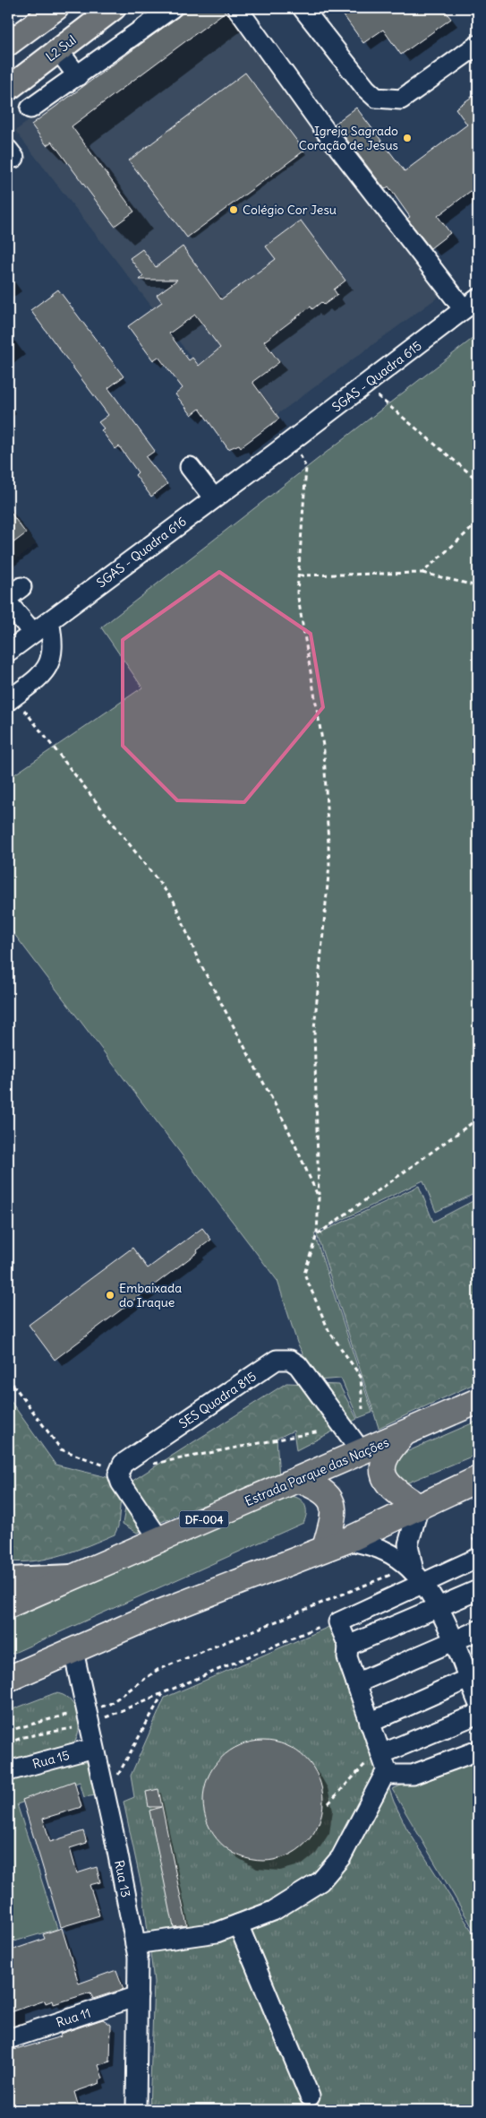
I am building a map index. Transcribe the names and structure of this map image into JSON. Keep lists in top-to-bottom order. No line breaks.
{"streets":{"highway":["Estrada Parque das Nações","DF-004"],"main road":["L2 Sul"],"street":["SGAS - Quadra 615","SGAS - Quadra 616","SES Quadra 815","Rua 15","Rua 13","Rua 11"]},"crossings":[["SGAS - Quadra 615","SGAS - Quadra 616"],["SES Quadra 815","Estrada Parque das Nações"],["Rua 15","Rua 13"],["Rua 13","Rua 11"]],"places":["Igreja Sagrado Coração de Jesus","Colégio Cor Jesu","Embaixada do Iraque"]}
